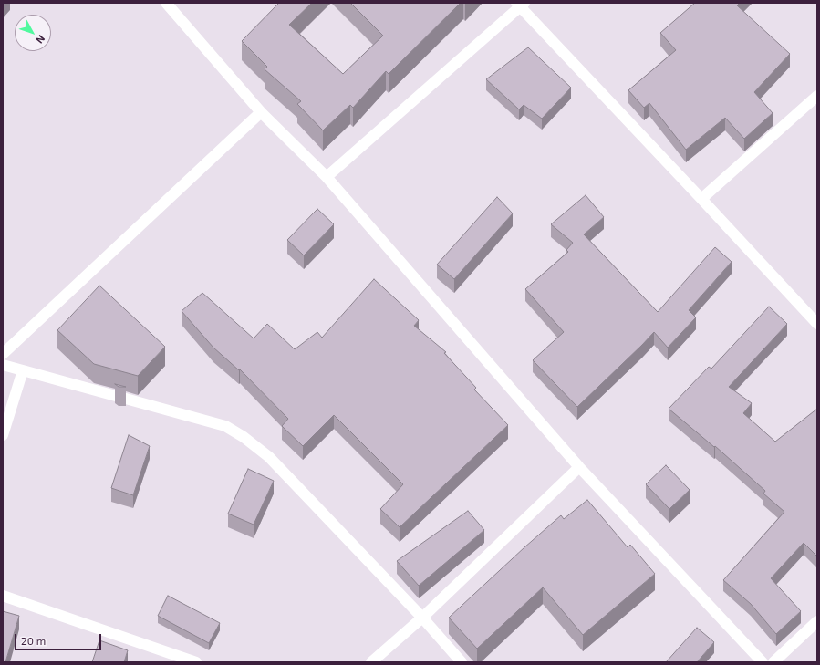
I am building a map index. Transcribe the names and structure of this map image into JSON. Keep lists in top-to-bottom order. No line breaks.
{"scale_bar":"20 m","north":"bottom right"}
